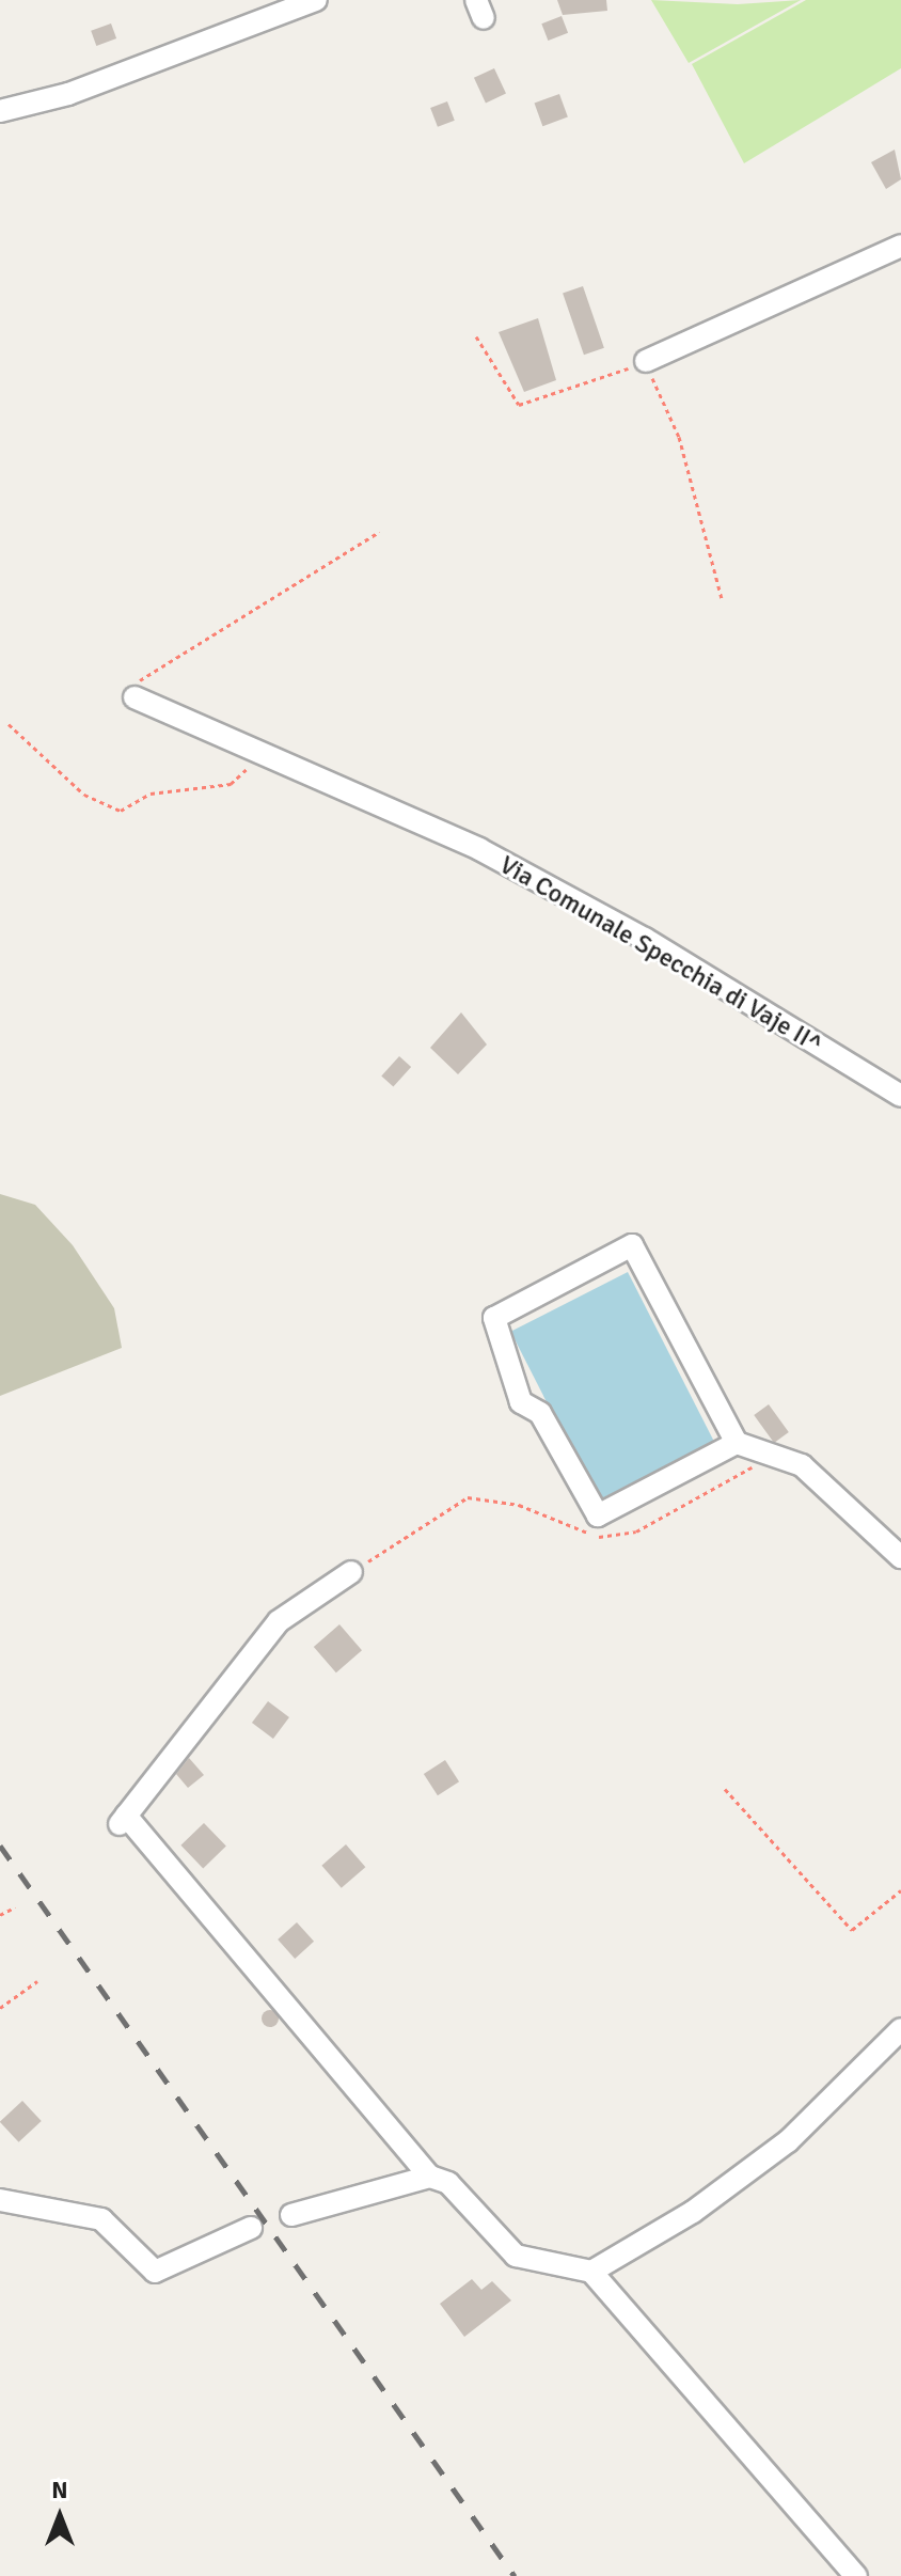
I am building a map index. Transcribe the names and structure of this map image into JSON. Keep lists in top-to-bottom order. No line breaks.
{"streets":{"street":["Via Comunale Specchia di Vaje II^"]},"north":"top"}
